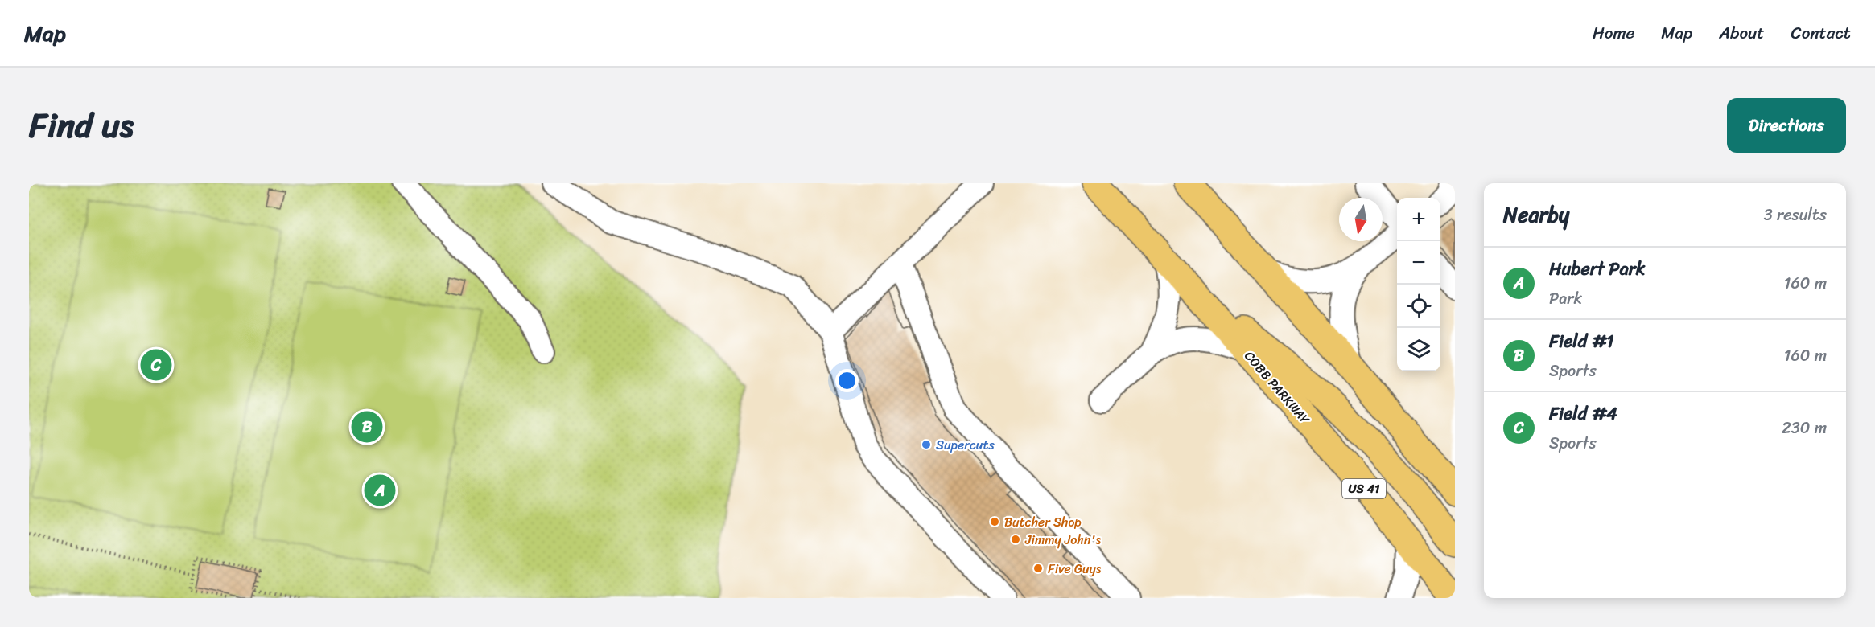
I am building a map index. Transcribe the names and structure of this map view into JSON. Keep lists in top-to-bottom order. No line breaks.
{"streets":{"main road":["COBB PARKWAY","US 41"]},"places":["Supercuts","Butcher Shop","Jimmy John's","Five Guys"],"north":"bottom","page":{"header":"Map","nav":["Home","Map","About","Contact"],"title":"Find us","buttons":"Directions","heading":["Nearby","3 results"],"map_buttons":["+","−"],"list":[{"mark":"A","name":"Hubert Park","note":"Park","value":"160 m"},{"mark":"B","name":"Field #1","note":"Sports","value":"160 m"},{"mark":"C","name":"Field #4","note":"Sports","value":"230 m"}],"pins":["C","B","A"]}}
